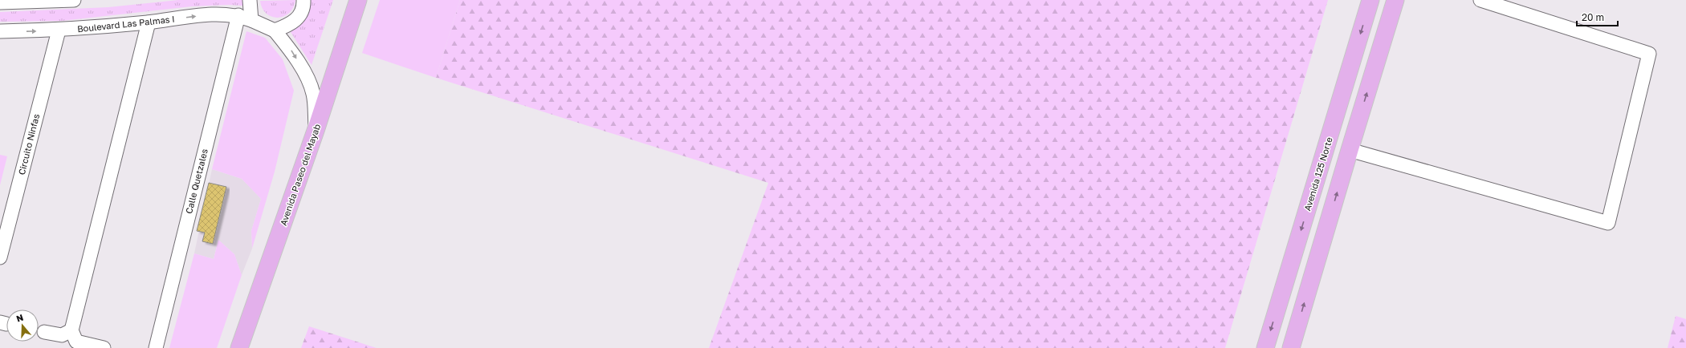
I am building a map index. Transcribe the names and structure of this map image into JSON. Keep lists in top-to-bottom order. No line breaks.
{"streets":{"main road":["Avenida 125 Norte","Avenida Paseo del Mayab"],"street":["Boulevard Las Palmas I","Circuito Ninfas","Calle Quetzales"]},"crossings":[["Boulevard Las Palmas I","Circuito Ninfas"],["Boulevard Las Palmas I","Calle Quetzales"]],"scale_bar":"20 m","north":"top"}
